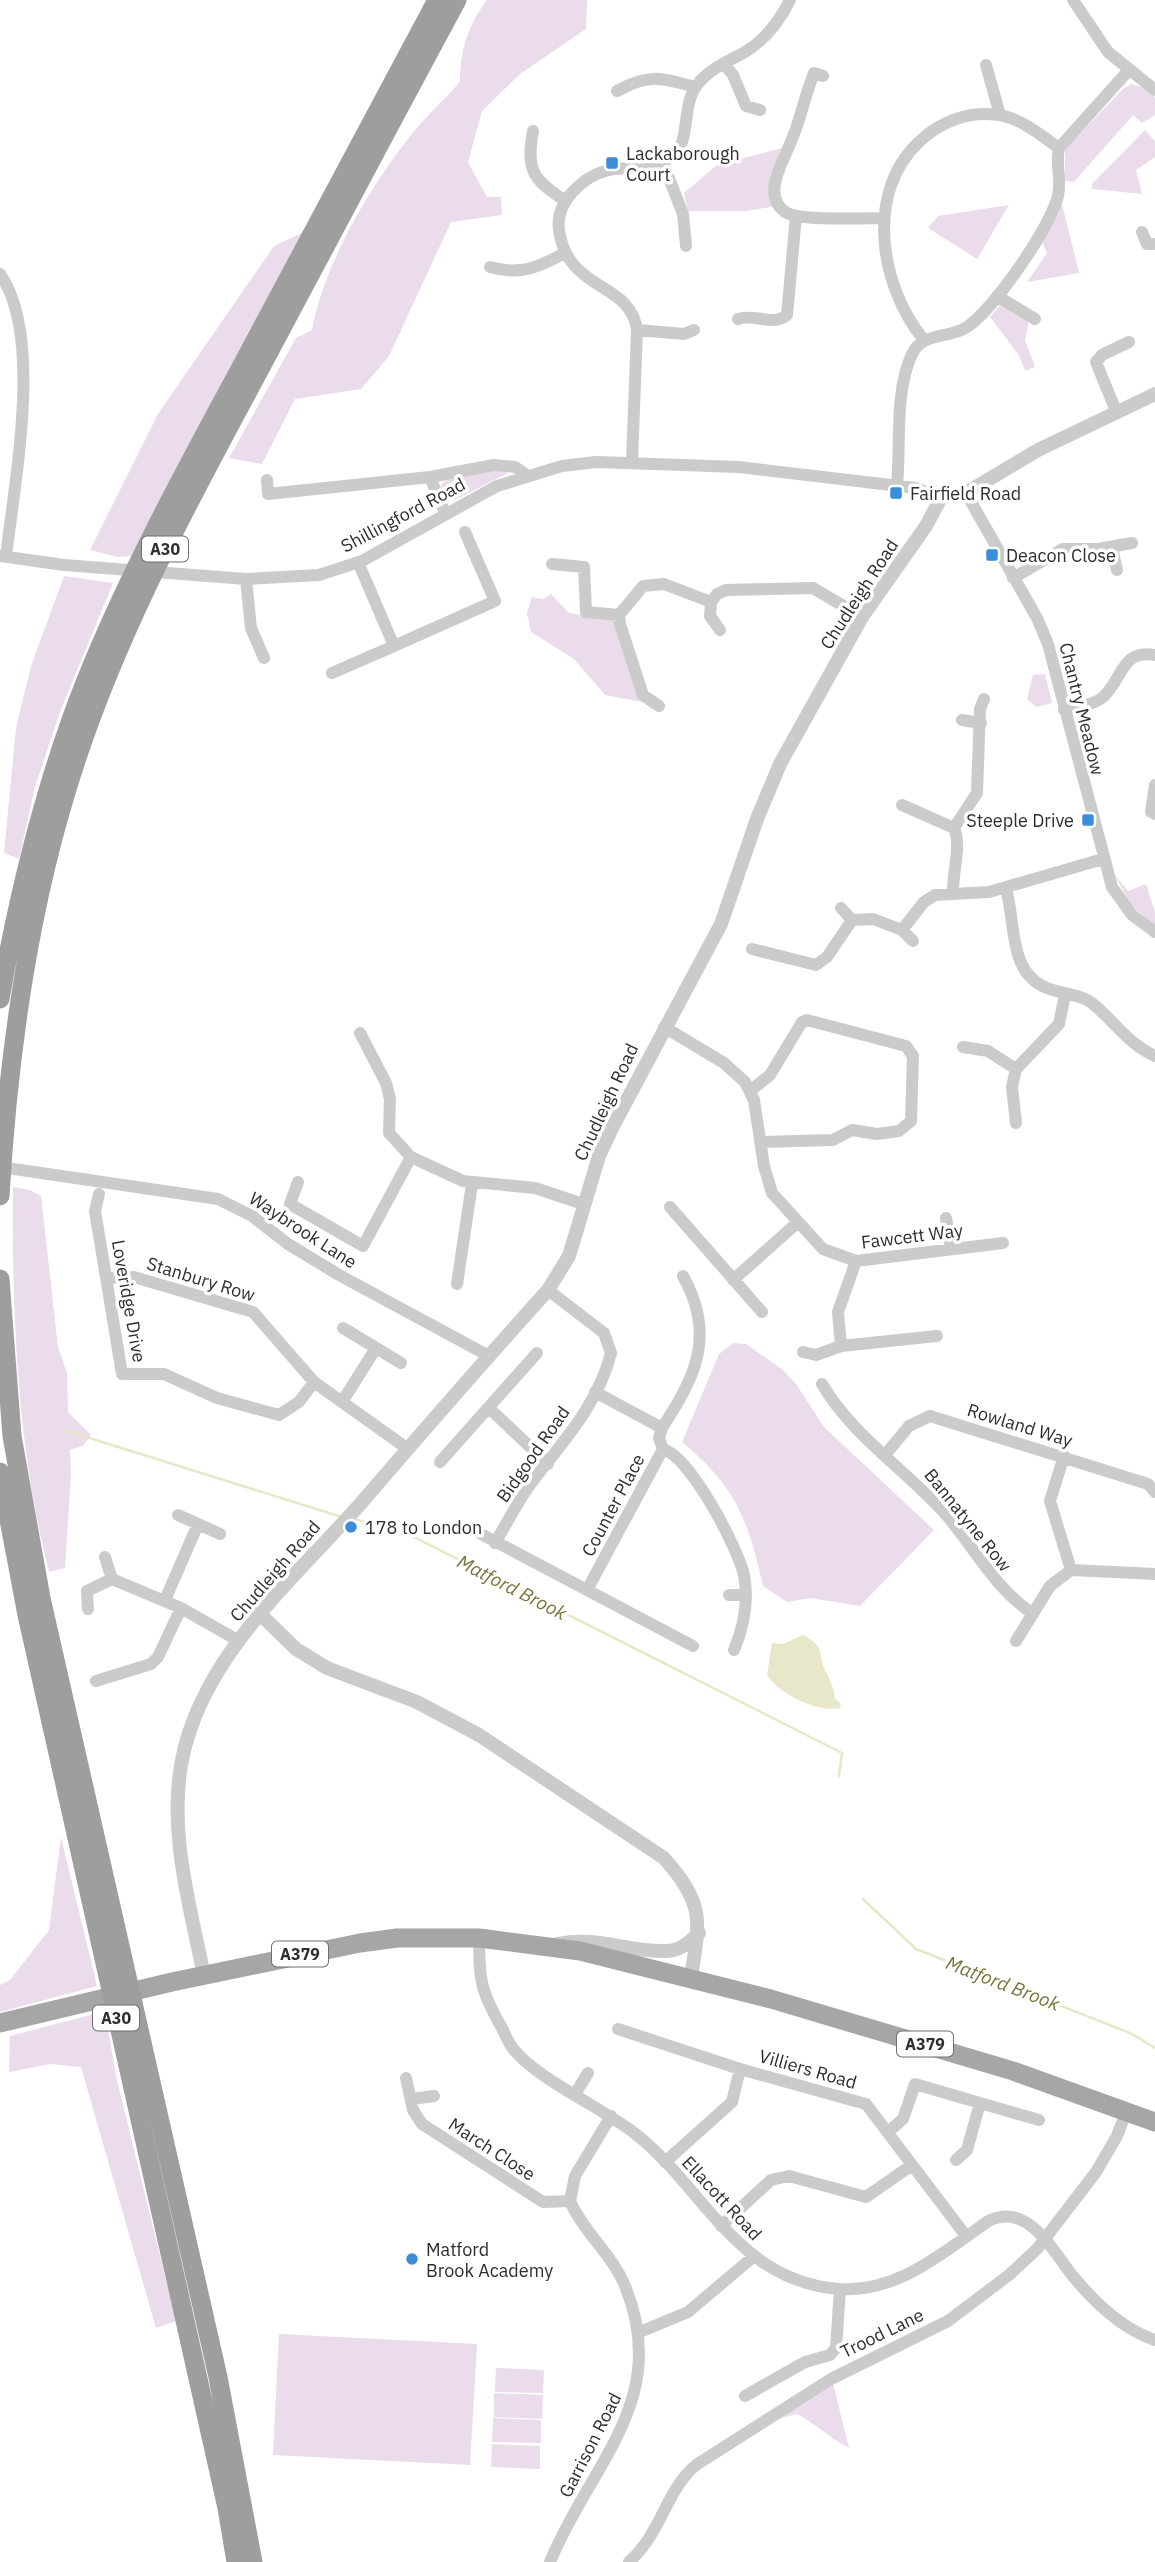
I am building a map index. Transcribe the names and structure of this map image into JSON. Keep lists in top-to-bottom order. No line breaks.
{"streets":{"highway":["A30"],"main road":["A379"],"street":["Shillingford Road","Chudleigh Road","Chantry Meadow","Waybrook Lane","Fawcett Way","Stanbury Row","Loveridge Drive","Rowland Way","Bidgood Road","Counter Place","Bannatyne Row","Villiers Road","March Close","Ellacott Road","Trood Lane","Garrison Road"]},"crossings":[["Shillingford Road","Chudleigh Road"],["Chudleigh Road","Waybrook Lane"],["Chudleigh Road","Fawcett Way"],["Chudleigh Road","Stanbury Row"],["Chudleigh Road","Bidgood Road"],["Chudleigh Road","A379"],["Stanbury Row","Loveridge Drive"],["Rowland Way","Bannatyne Row"],["A379","Ellacott Road"],["A379","Trood Lane"],["Villiers Road","Ellacott Road"],["March Close","Garrison Road"],["Ellacott Road","Trood Lane"]],"water":["Matford Brook"],"places":{"transit":["Lackaborough Court","Fairfield Road","Deacon Close","Steeple Drive"],"other":["178 to London","Matford Brook Academy"]}}
